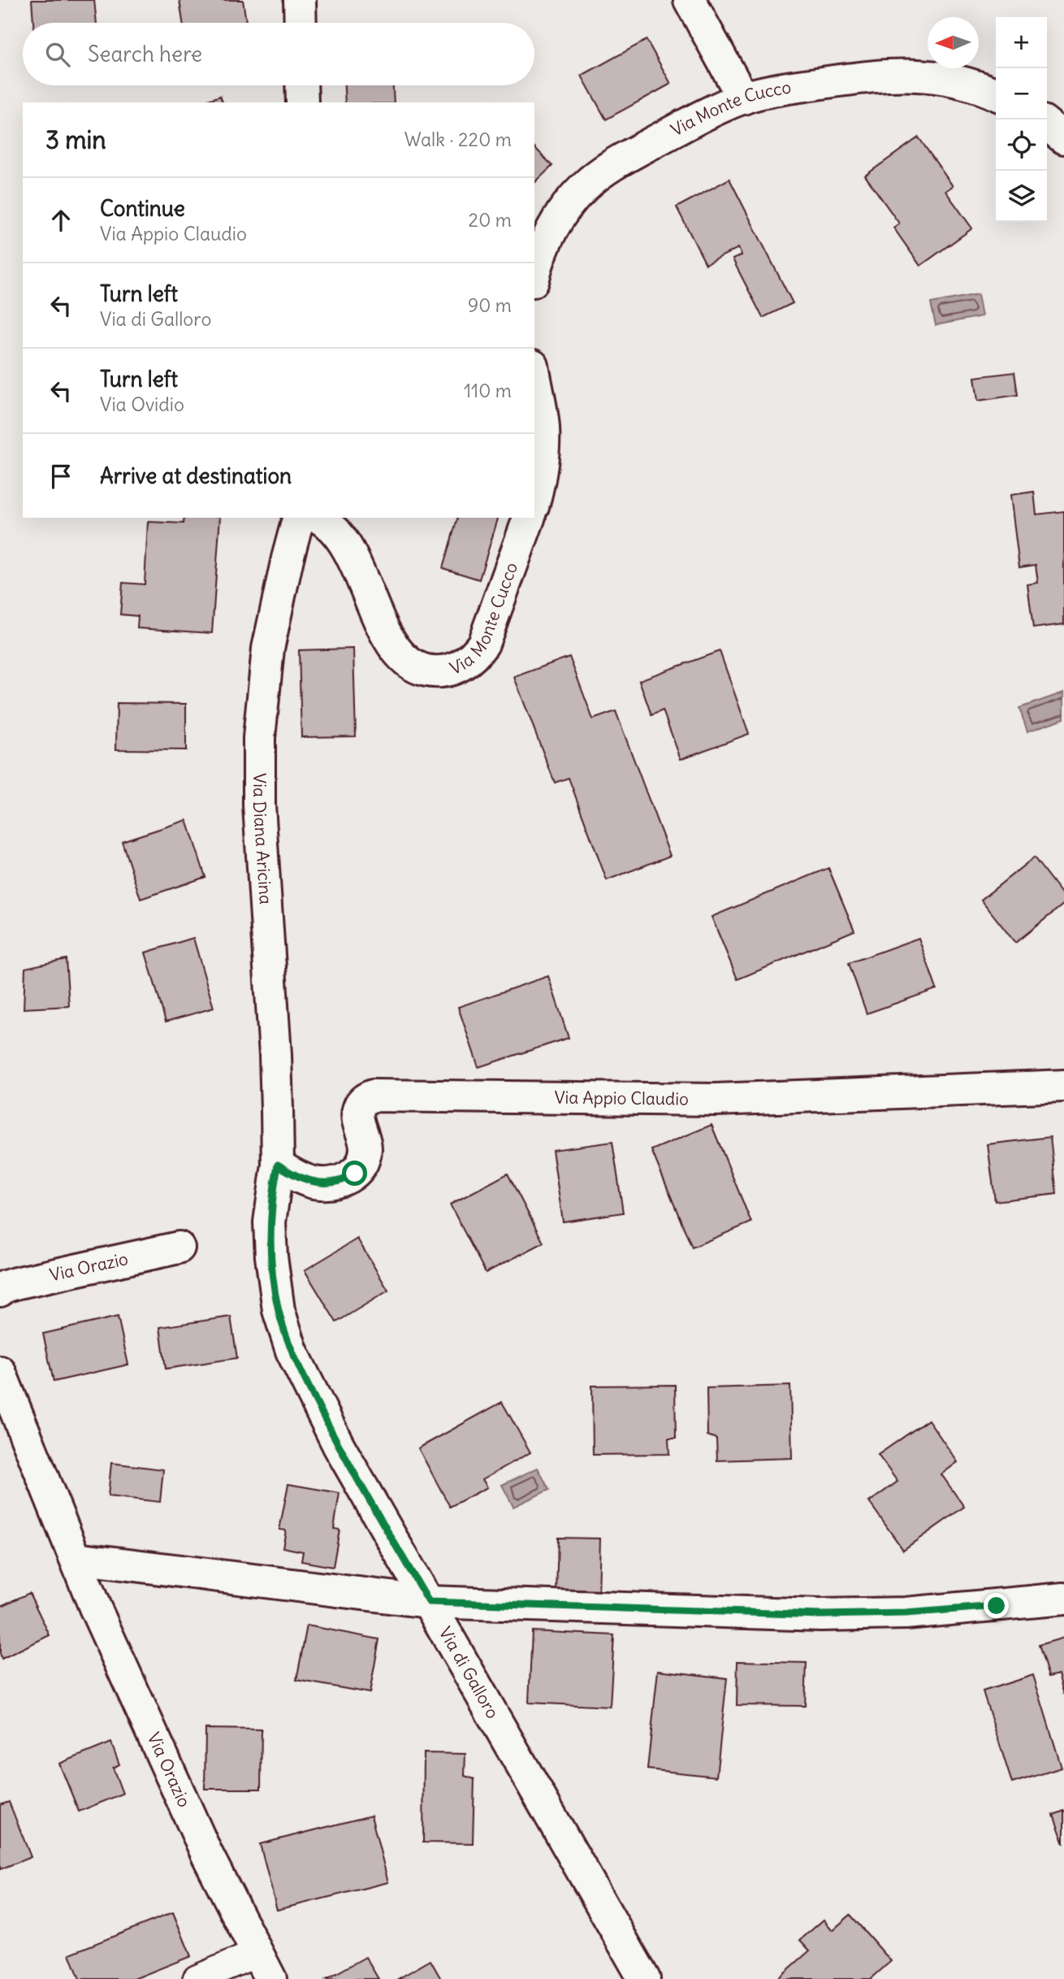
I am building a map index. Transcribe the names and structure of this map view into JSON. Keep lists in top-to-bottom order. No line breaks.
{"streets":{"street":["Via Monte Cucco","Via Diana Aricina","Via Appio Claudio","Via Orazio","Via di Galloro"]},"crossings":[["Via Diana Aricina","Via Appio Claudio"],["Via Diana Aricina","Via di Galloro"],["Via Appio Claudio","Via di Galloro"]],"north":"left","page":{"map_buttons":["+","−"],"search":"Search here","heading":["3 min","Walk · 220 m"],"list":[["Continue","Via Appio Claudio","20 m"],["Turn left","Via di Galloro","90 m"],["Turn left","Via Ovidio","110 m"],"Arrive at destination"]}}
